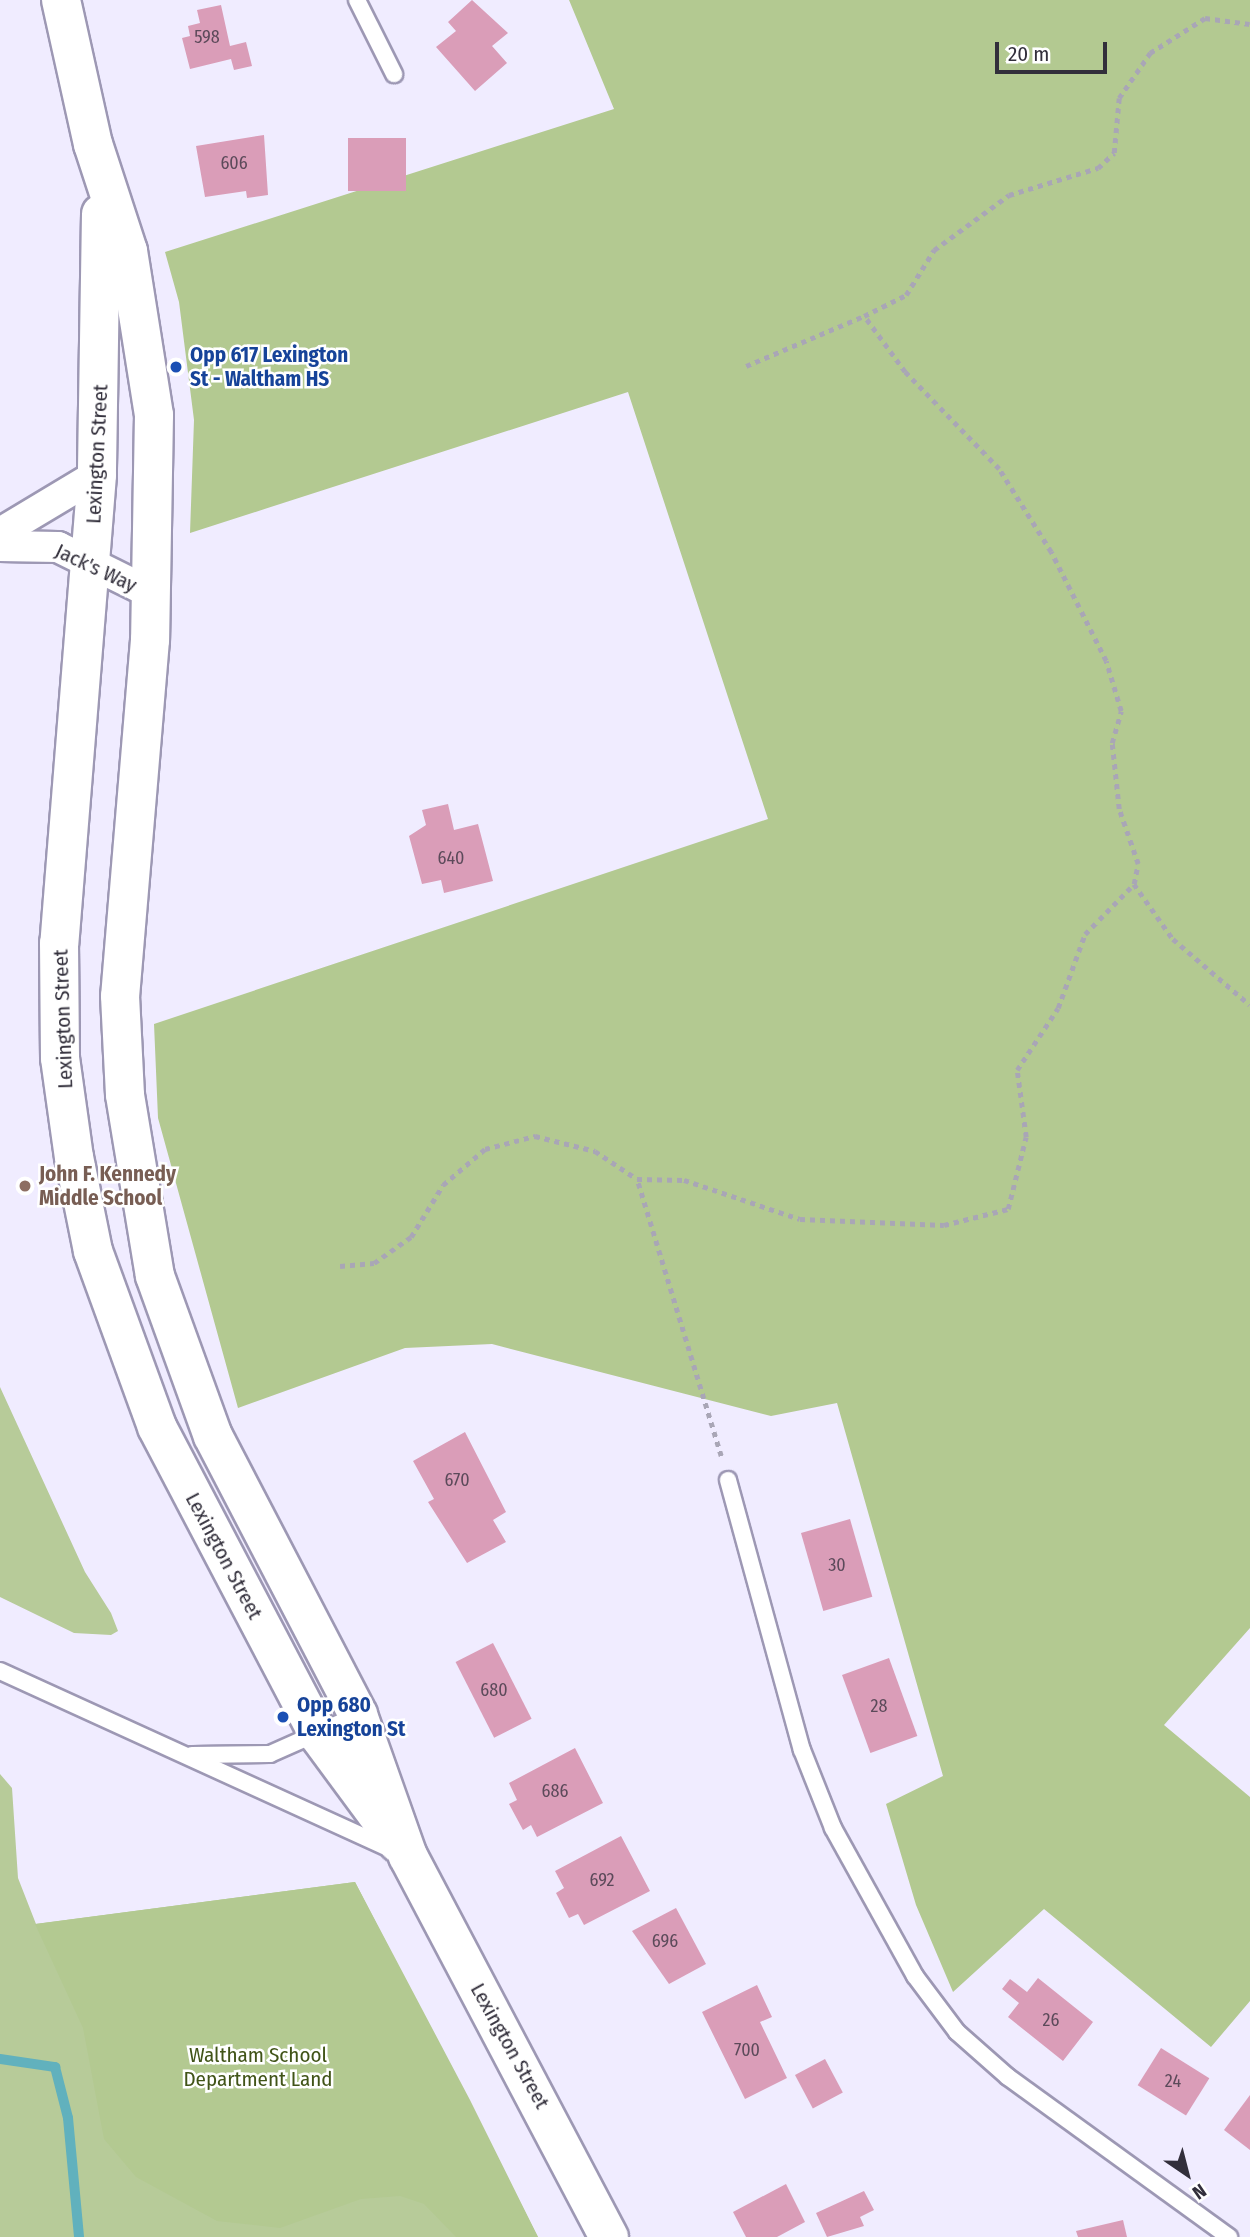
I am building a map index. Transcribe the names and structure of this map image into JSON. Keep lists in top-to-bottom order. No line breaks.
{"streets":{"main road":["Lexington Street"],"street":["Jack's Way"]},"crossings":[["Lexington Street","Jack's Way"]],"parks":["Waltham School Department Land"],"places":["Opp 617 Lexington St - Waltham HS","John F. Kennedy Middle School","Opp 680 Lexington St"],"house_numbers":["598","606","640","670","30","680","28","686","692","696","26","700","24"],"scale_bar":"20 m","north":"bottom right"}
